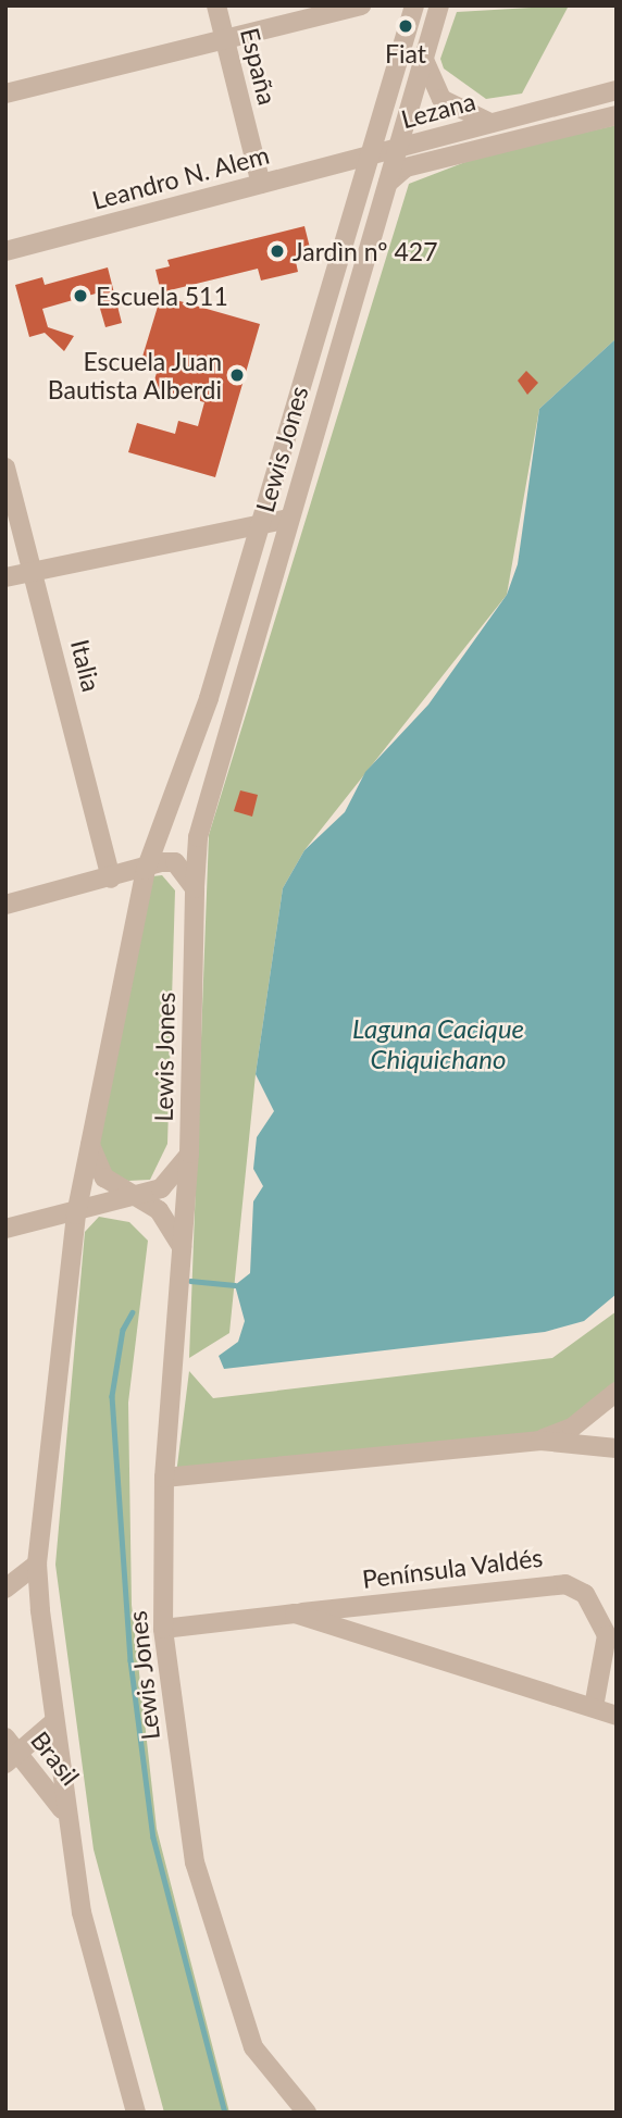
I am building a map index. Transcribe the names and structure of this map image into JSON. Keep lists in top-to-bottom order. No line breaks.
{"streets":{"street":["España","Lezana","Leandro N. Alem","Lewis Jones","Italia","Península Valdés","Brasil"]},"crossings":[["España","Leandro N. Alem"],["Lezana","Leandro N. Alem"],["Lezana","Lewis Jones"],["Leandro N. Alem","Lewis Jones"],["Lewis Jones","Península Valdés"],["Lewis Jones","Brasil"]],"water":["Laguna Cacique Chiquichano"],"places":["Fiat","Jardìn nº 427","Escuela 511","Escuela Juan Bautista Alberdi"]}
